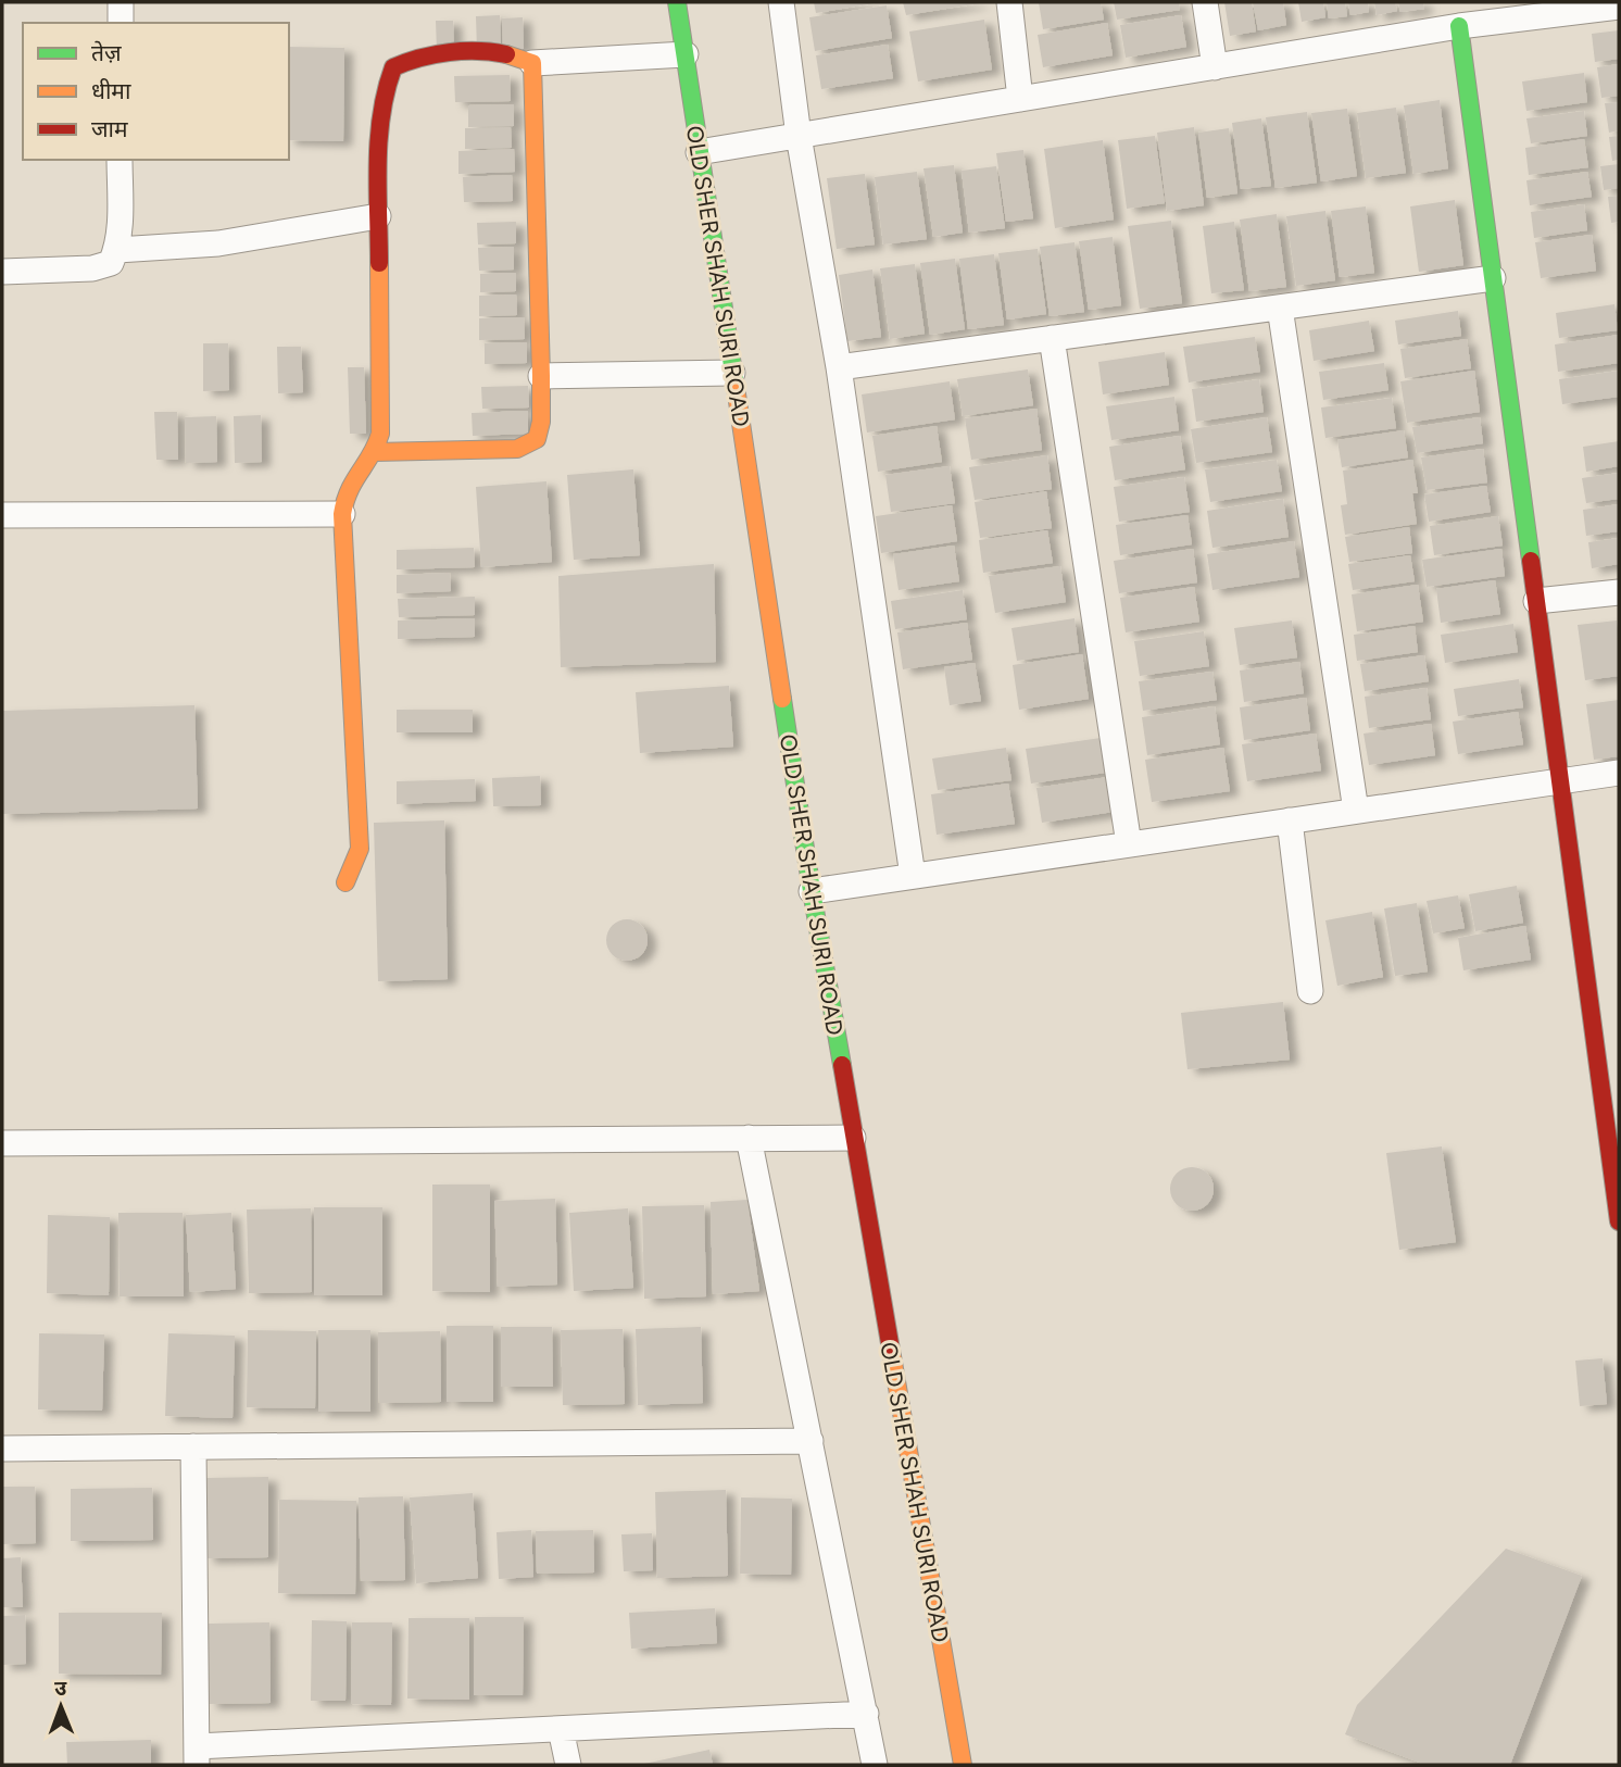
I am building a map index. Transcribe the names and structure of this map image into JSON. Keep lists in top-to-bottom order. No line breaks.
{"streets":{"street":["OLD SHER SHAH SURI ROAD"]},"legend":["तेज़","धीमा","जाम"],"north":"top"}
